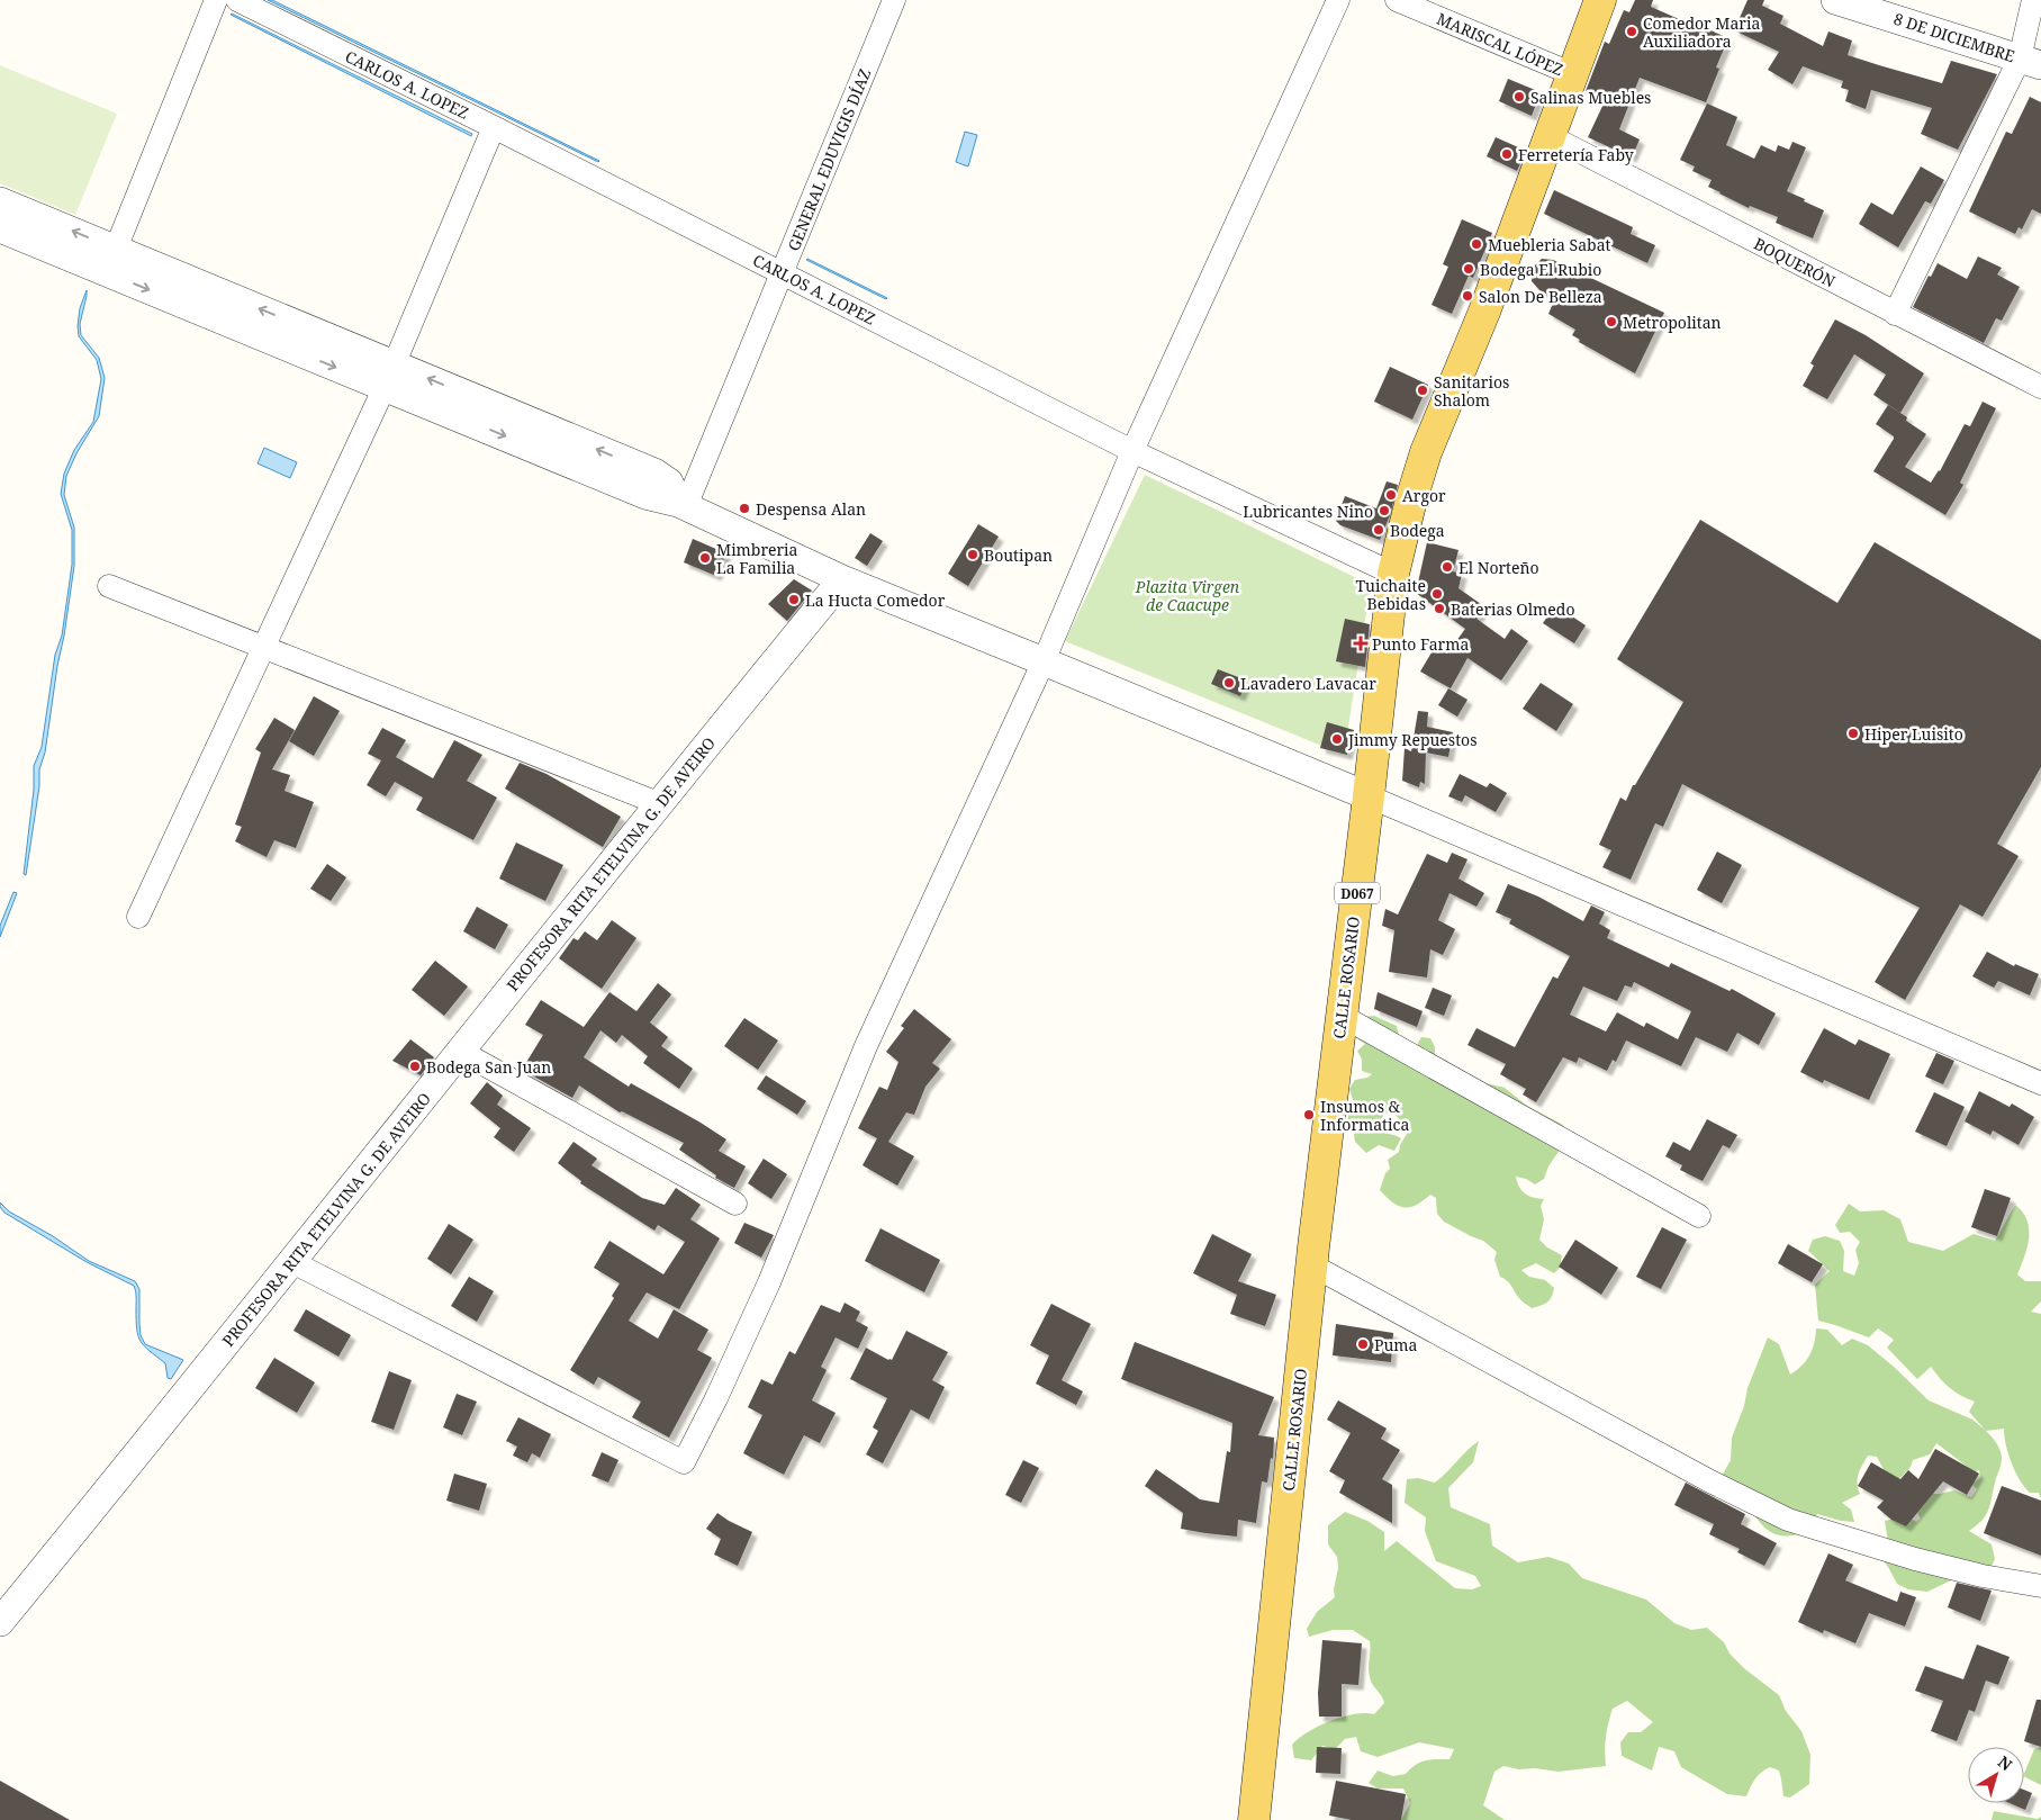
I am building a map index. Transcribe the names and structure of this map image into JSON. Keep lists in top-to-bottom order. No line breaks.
{"streets":{"main road":["D067","CALLE ROSARIO"],"street":["8 DE DICIEMBRE","MARISCAL LÓPEZ","CARLOS A. LOPEZ","GENERAL EDUVIGIS DÍAZ","BOQUERÓN","PROFESORA RITA ETELVINA G. DE AVEIRO"]},"crossings":[["MARISCAL LÓPEZ","CALLE ROSARIO"],["CARLOS A. LOPEZ","GENERAL EDUVIGIS DÍAZ"],["CARLOS A. LOPEZ","CALLE ROSARIO"],["BOQUERÓN","CALLE ROSARIO"]],"parks":["Plazita Virgen de Caacupe"],"places":{"other":["Comedor Maria Auxiliadora","Salinas Muebles","Ferretería Faby","Muebleria Sabat","Bodega El Rubio","Salon De Belleza","Metropolitan","Sanitarios Shalom","Argor","Despensa Alan","Lubricantes Nino","Bodega","Boutipan","Mimbreria La Familia","El Norteño","Tuichaite Bebidas","La Hucta Comedor","Baterias Olmedo","Lavadero Lavacar","Hiper Luisito","Jimmy Repuestos","Bodega San Juan","Insumos & Informatica","Puma"],"health":["Punto Farma"]},"north":"top right"}
